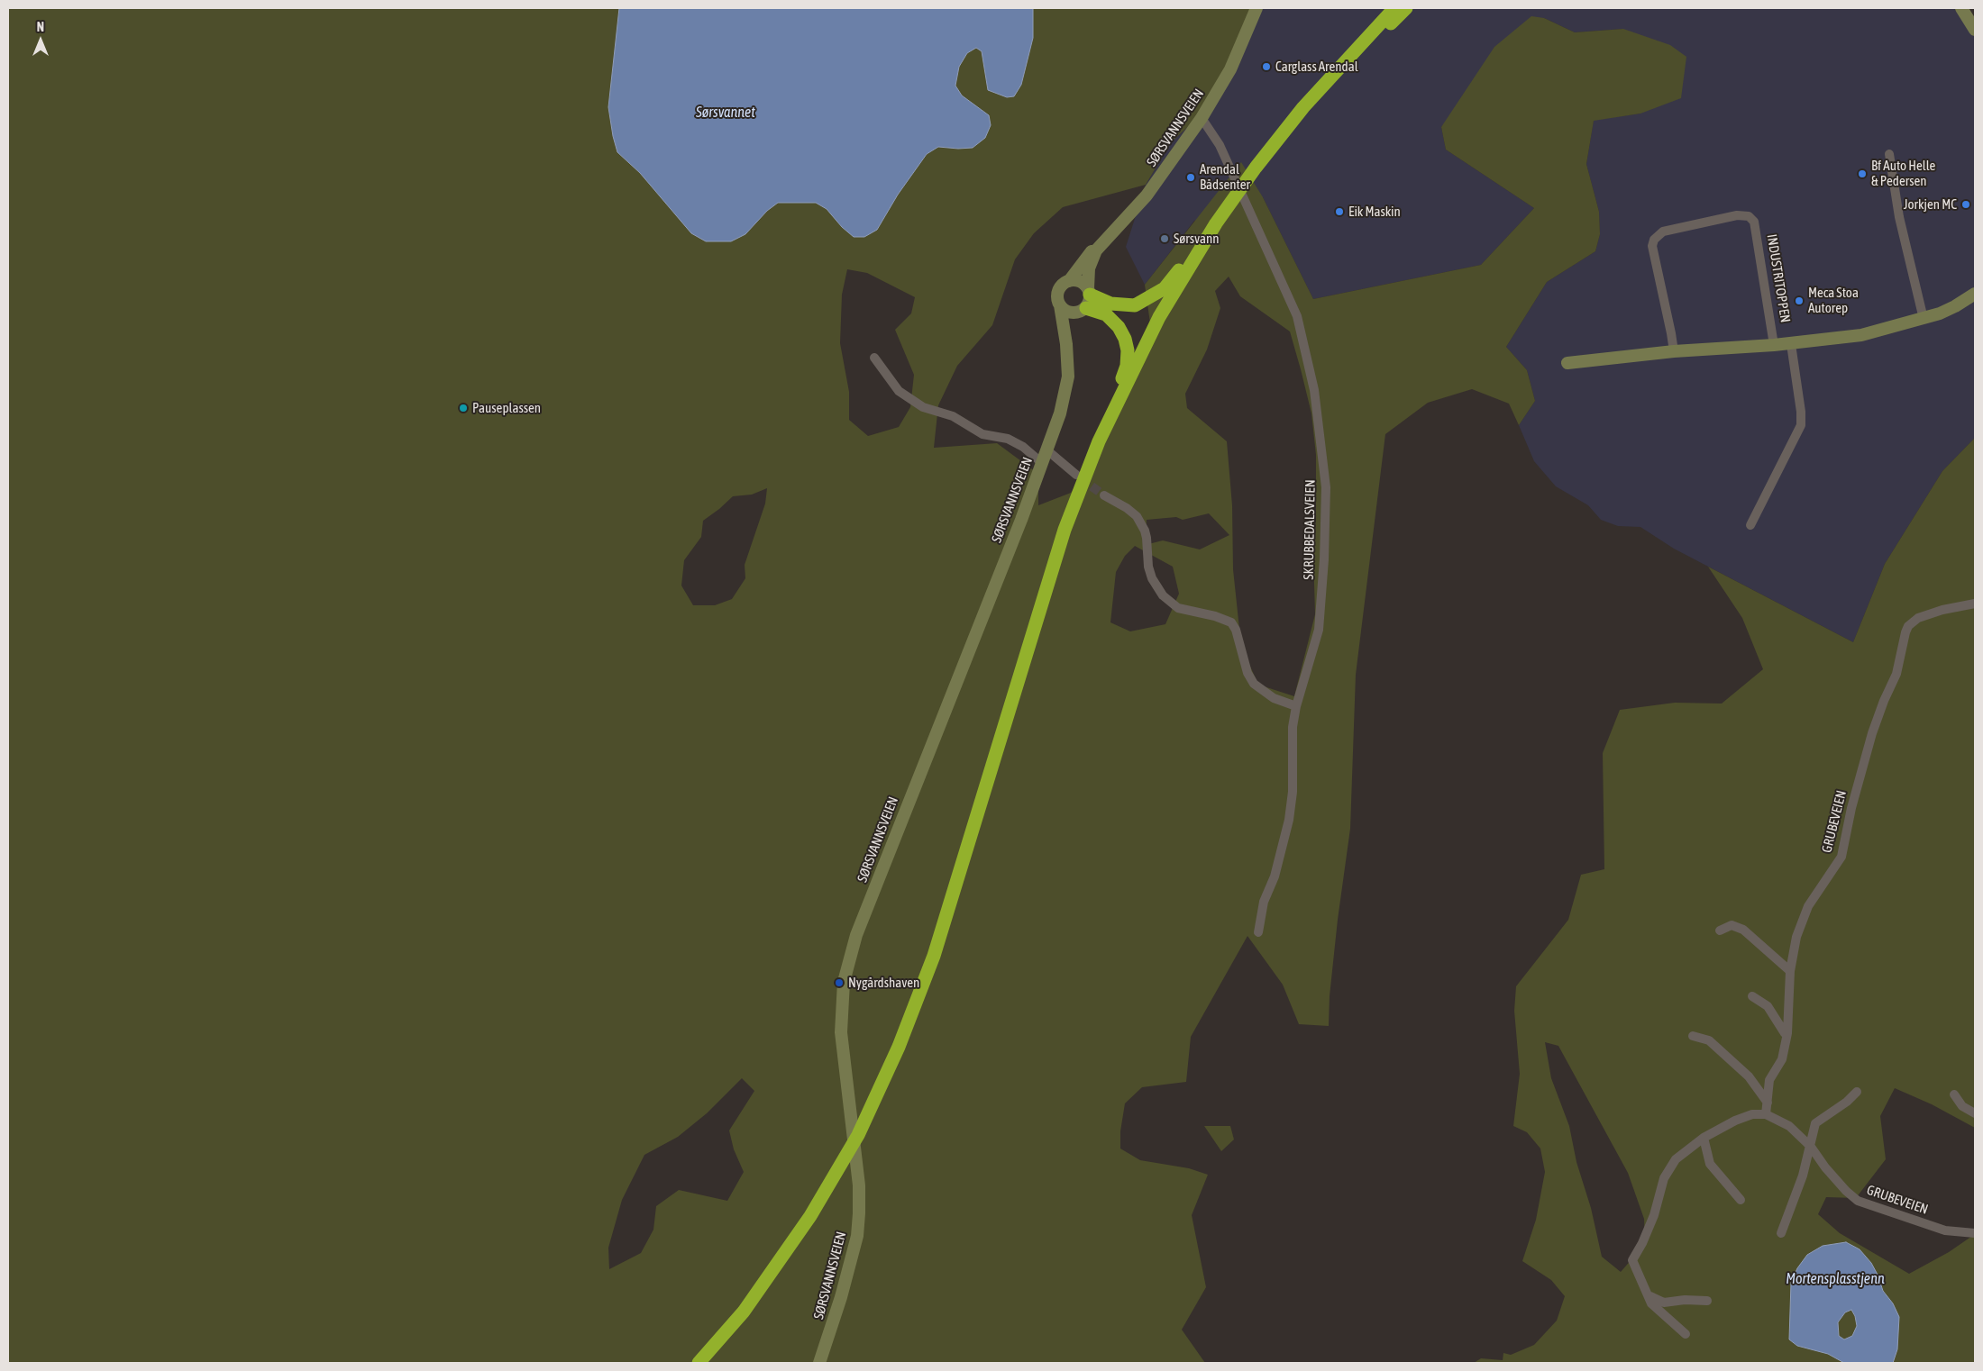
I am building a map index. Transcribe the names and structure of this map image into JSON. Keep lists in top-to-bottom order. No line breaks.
{"streets":{"main road":["SØRSVANNSVEIEN"],"street":["INDUSTRITOPPEN","SKRUBBEDALSVEIEN","GRUBEVEIEN"]},"crossings":[["SØRSVANNSVEIEN","SKRUBBEDALSVEIEN"]],"water":["Sørsvannet","Mortensplasstjenn"],"places":["Carglass Arendal","Bf Auto Helle & Pedersen","Arendal Bådsenter","Jorkjen MC","Eik Maskin","Sørsvann","Meca Stoa Autorep","Pauseplassen","Nygårdshaven"],"north":"top"}
